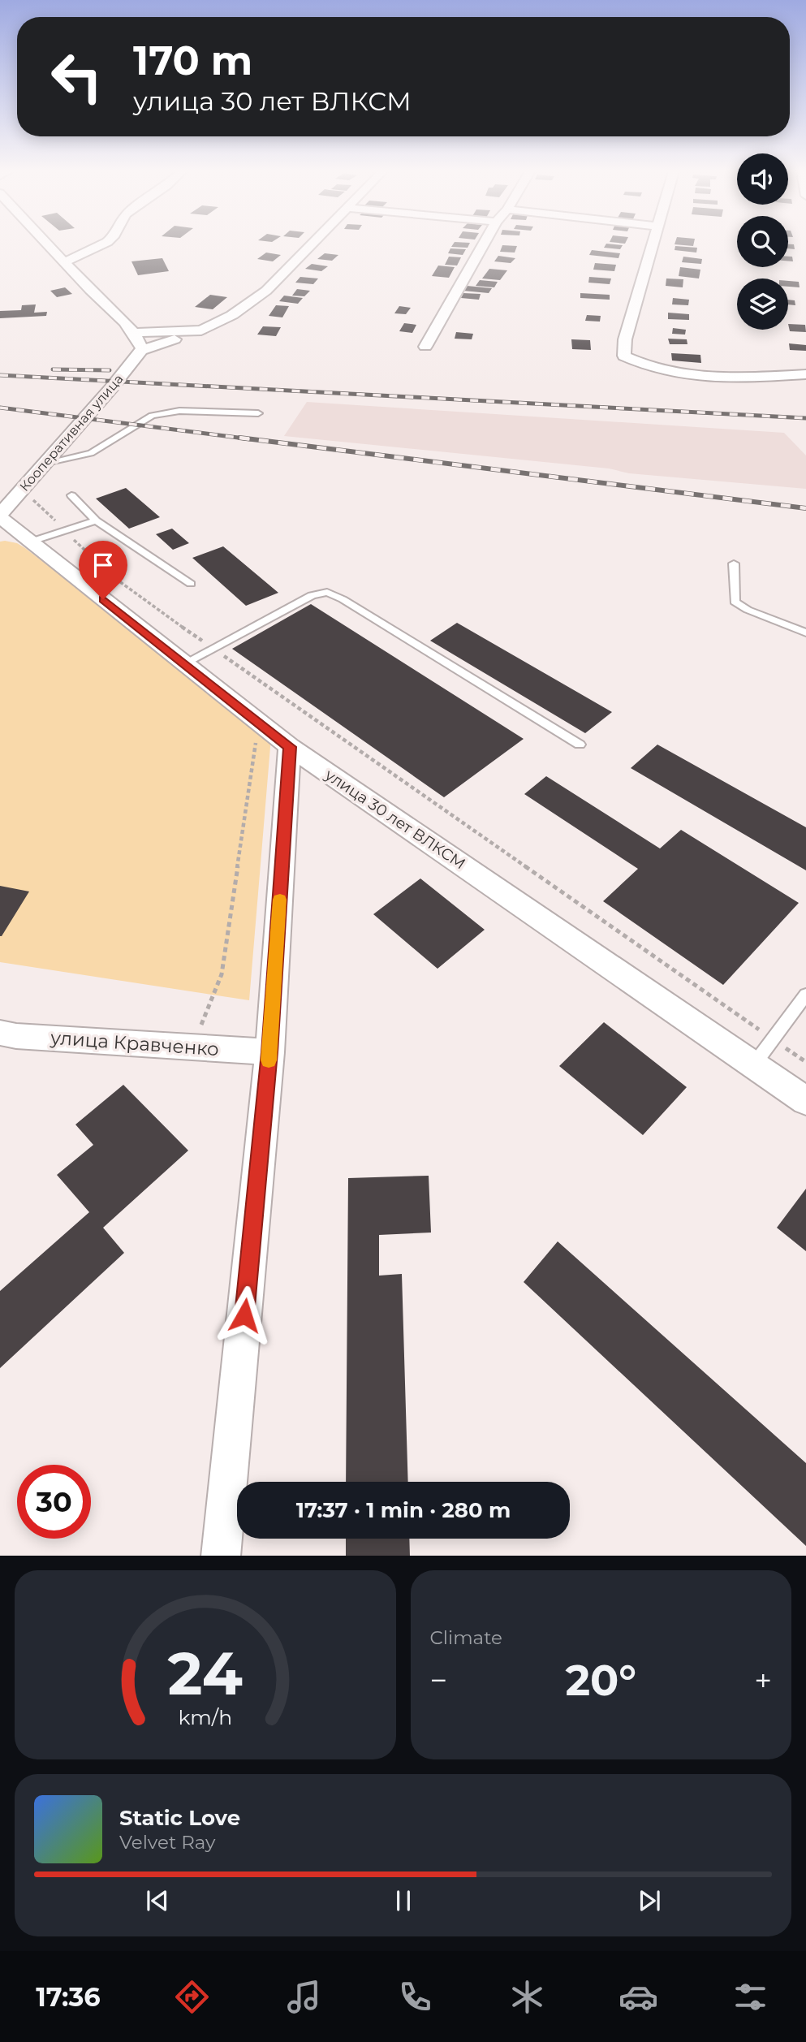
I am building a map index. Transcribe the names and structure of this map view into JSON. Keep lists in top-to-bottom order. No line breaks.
{"streets":{"street":["Кооперативная улица","улица 30 лет ВЛКСМ","улица Кравченко"]},"crossings":[["Кооперативная улица","улица 30 лет ВЛКСМ"]],"page":{"turn":["170 m","улица 30 лет ВЛКСМ"],"limit":"30","trip":"17:37 · 1 min · 280 m","tile":"Climate","heat":["−","20°","+"],"song":["Static Love","Velvet Ray"],"tabs":"17:36","gauge":["24","km/h"]}}
